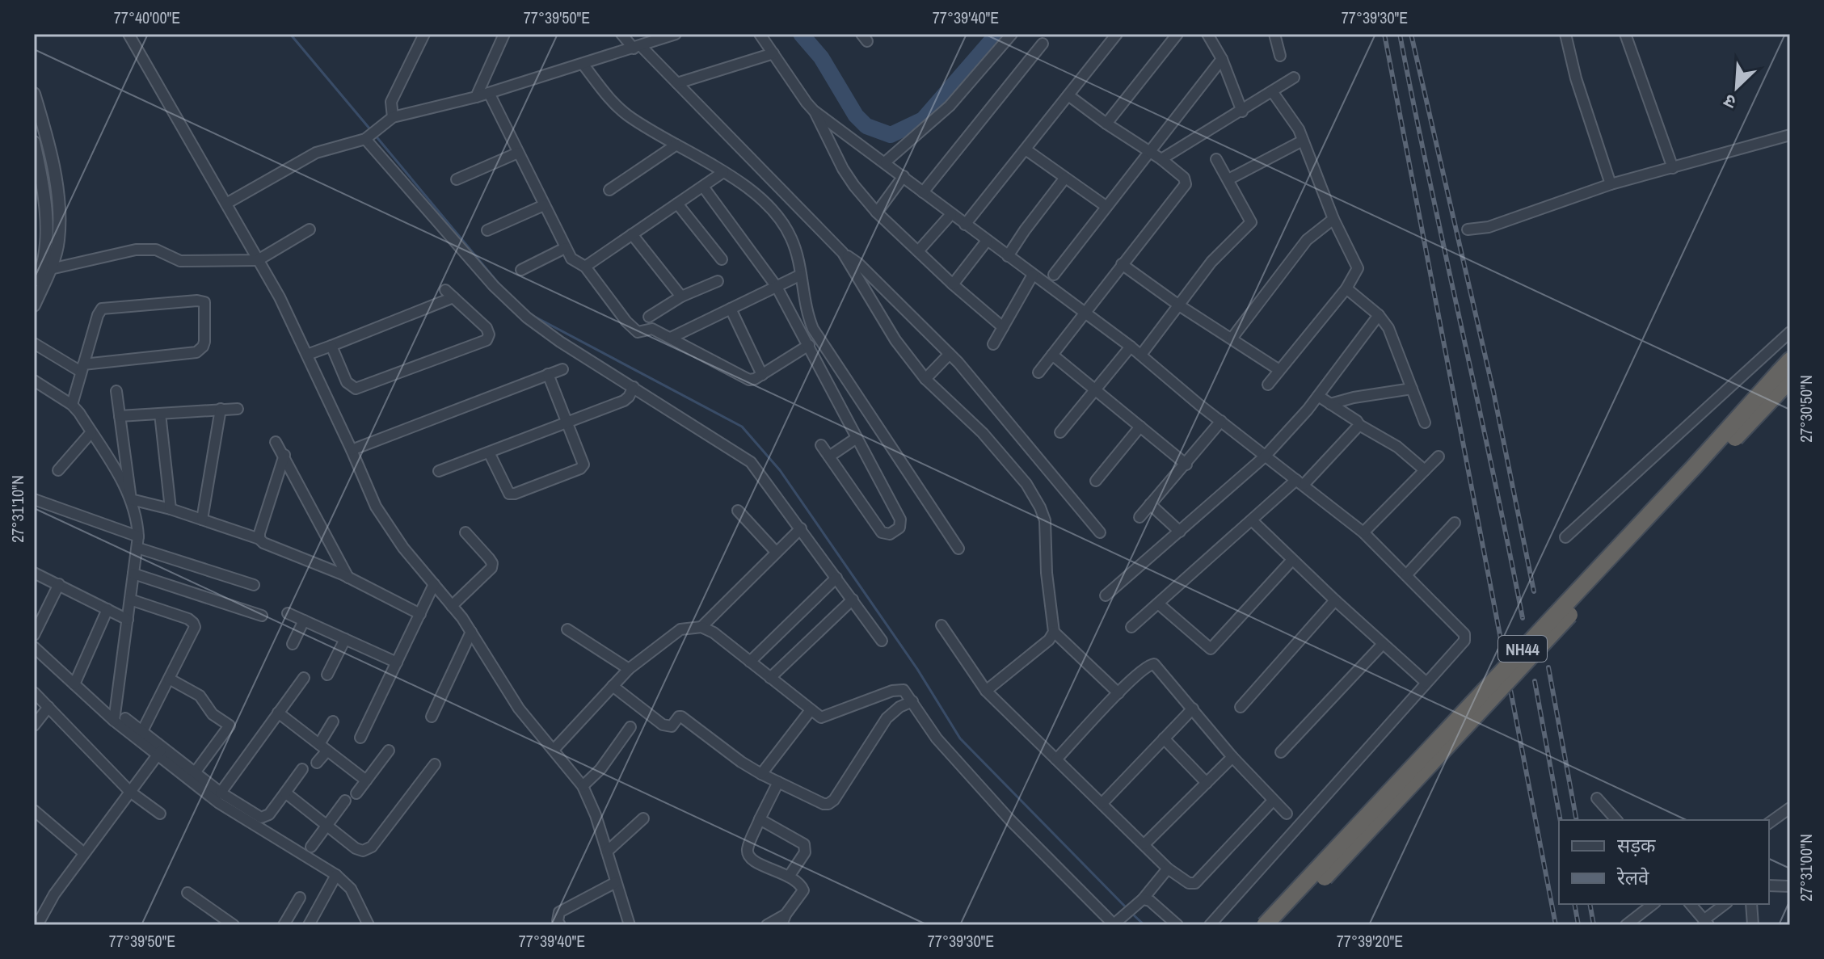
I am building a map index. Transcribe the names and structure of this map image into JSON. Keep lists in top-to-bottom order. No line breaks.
{"streets":{"highway":["NH44"]},"legend":["सड़क","रेलवे"],"north":"bottom left","coordinates":["77°40'00\"E","77°39'50\"E","77°39'40\"E","77°39'30\"E","27°30'50\"N","27°31'10\"N","27°31'00\"N","77°39'20\"E"]}
